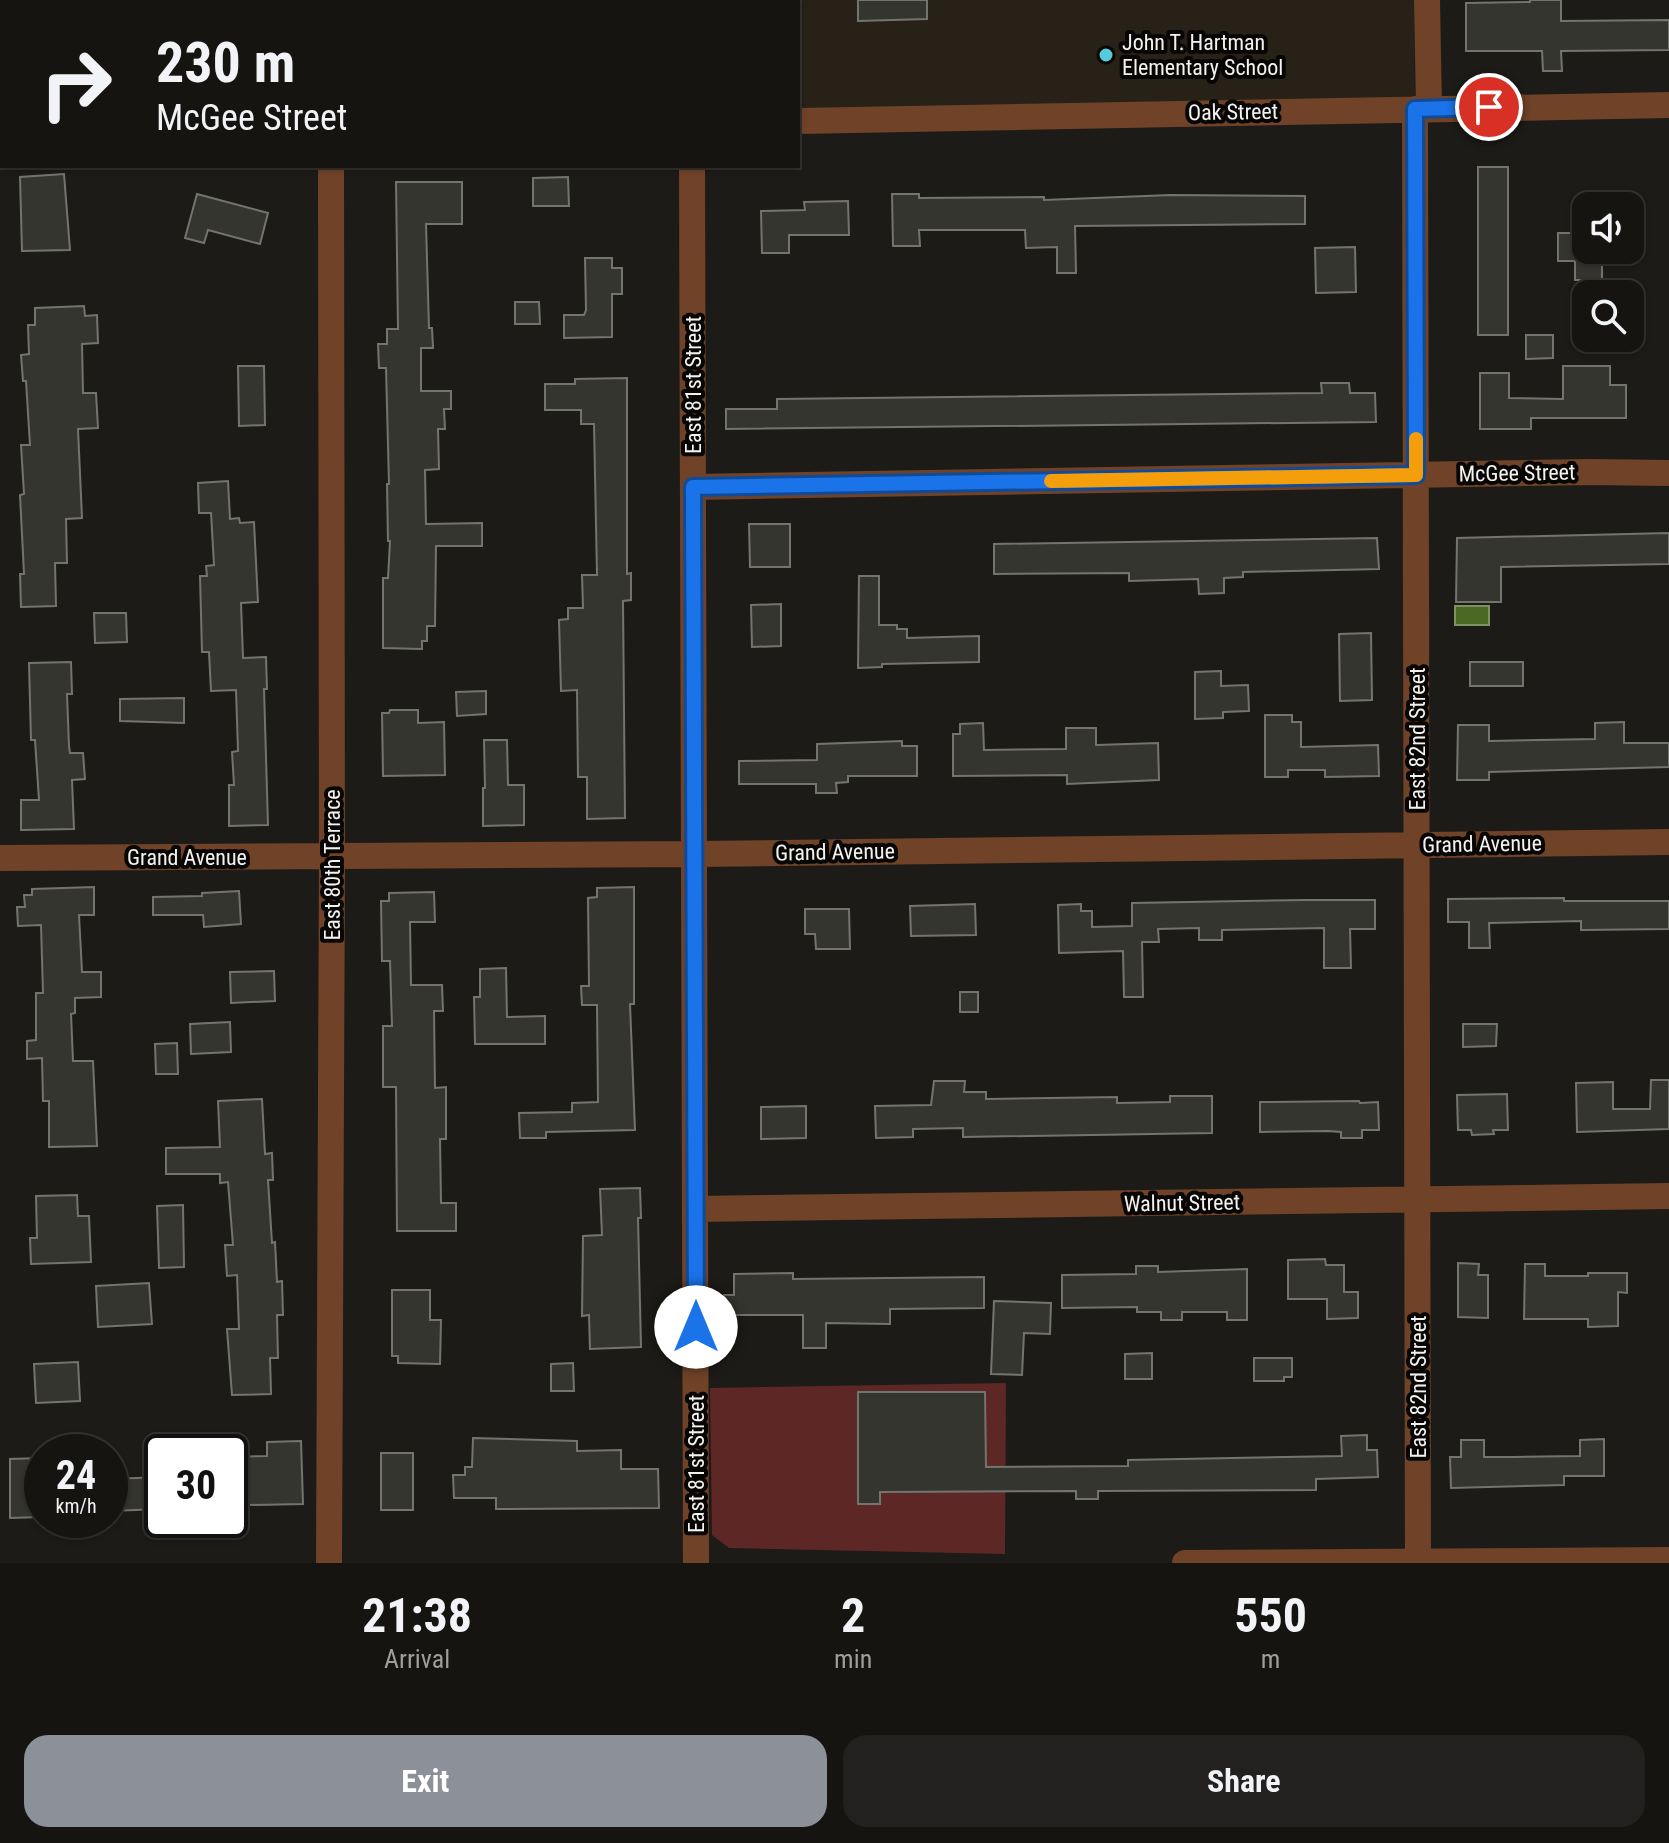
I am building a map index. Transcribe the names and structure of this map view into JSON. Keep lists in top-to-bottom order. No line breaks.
{"streets":{"street":["Oak Street","East 81st Street","McGee Street","East 82nd Street","Grand Avenue","East 80th Terrace","Walnut Street"]},"crossings":[["Oak Street","East 82nd Street"],["East 81st Street","McGee Street"],["East 81st Street","Grand Avenue"],["East 81st Street","Walnut Street"],["McGee Street","East 82nd Street"],["East 82nd Street","Grand Avenue"],["East 82nd Street","Walnut Street"],["Grand Avenue","East 80th Terrace"]],"places":["John T. Hartman Elementary School"],"page":{"turn":["230 m","McGee Street"],"speed":"24 km/h","limit":"30","eta":["21:38","Arrival","2","min","550","m"],"buttons":["Exit","Share"]}}
